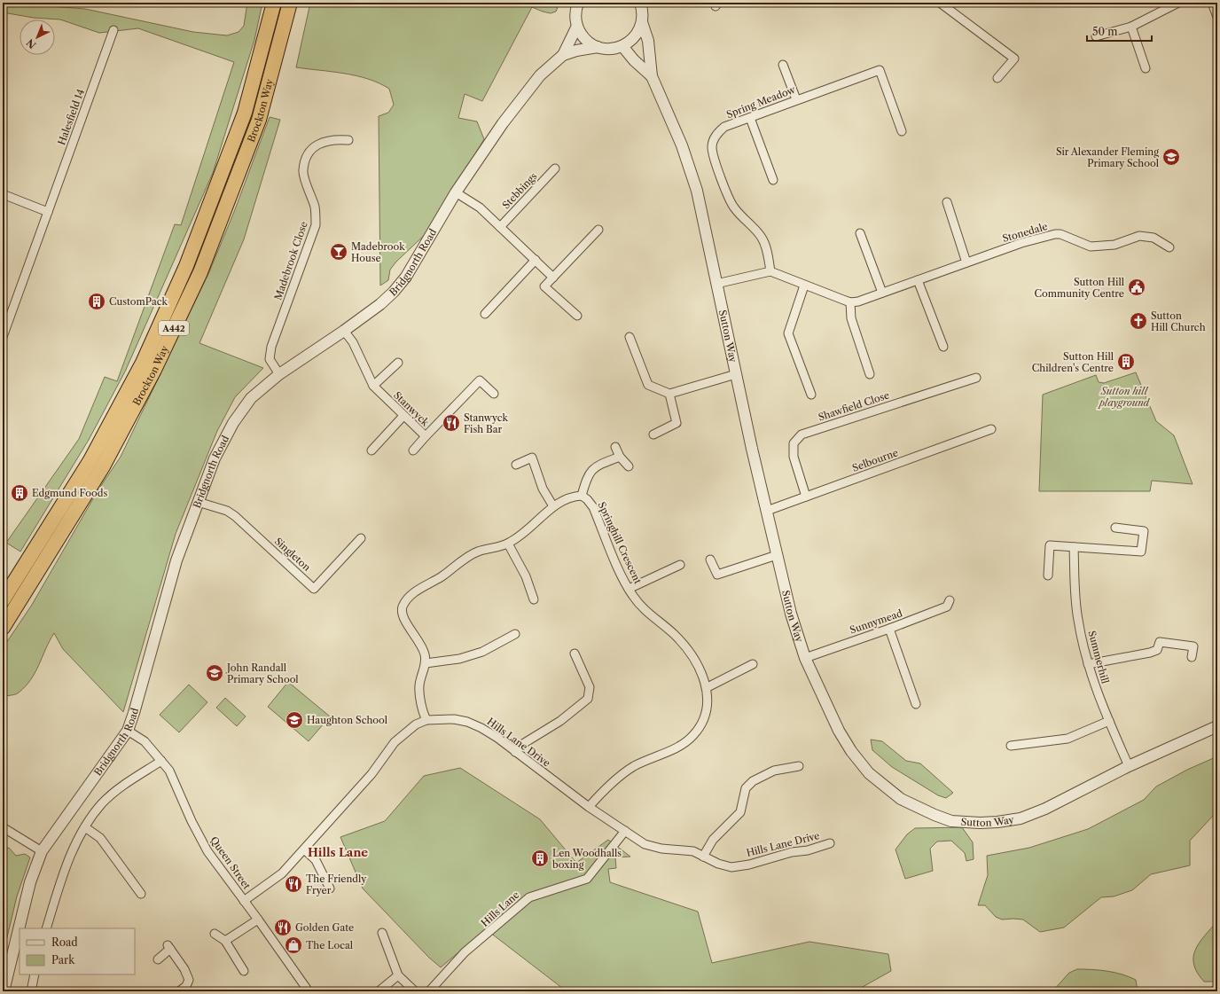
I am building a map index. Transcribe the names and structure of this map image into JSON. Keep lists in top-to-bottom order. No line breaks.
{"streets":{"highway":["Brockton Way","A442"],"street":["Spring Meadow","Halesfield 14","Stebbings","Stonedale","Madebrook Close","Bridgnorth Road","Sutton Way","Shawfield Close","Stanwyck","Selbourne","Springhill Crescent","Singleton","Sunnymead","Summerhill","Hills Lane Drive","Queen Street","Hills Lane"]},"crossings":[["Spring Meadow","Stonedale"],["Madebrook Close","Bridgnorth Road"],["Bridgnorth Road","Stanwyck"],["Bridgnorth Road","Singleton"],["Bridgnorth Road","Queen Street"],["Sutton Way","Selbourne"],["Sutton Way","Sunnymead"],["Sutton Way","Summerhill"],["Shawfield Close","Selbourne"],["Springhill Crescent","Hills Lane Drive"],["Hills Lane Drive","Queen Street"],["Hills Lane Drive","Hills Lane"]],"districts":["Hills Lane"],"parks":["Sutton hill playground"],"places":{"school or university":["Sir Alexander Fleming Primary School","John Randall Primary School","Haughton School"],"bar":["Madebrook House"],"public building":["Sutton Hill Community Centre"],"building":["CustomPack","Sutton Hill Children's Centre","Edgmund Foods","Len Woodhalls boxing"],"church":["Sutton Hill Church"],"restaurant":["Stanwyck Fish Bar","The Friendly Fryer","Golden Gate"],"shop":["The Local"]},"legend":["Road","Park"],"scale_bar":"50 m","north":"bottom left"}
